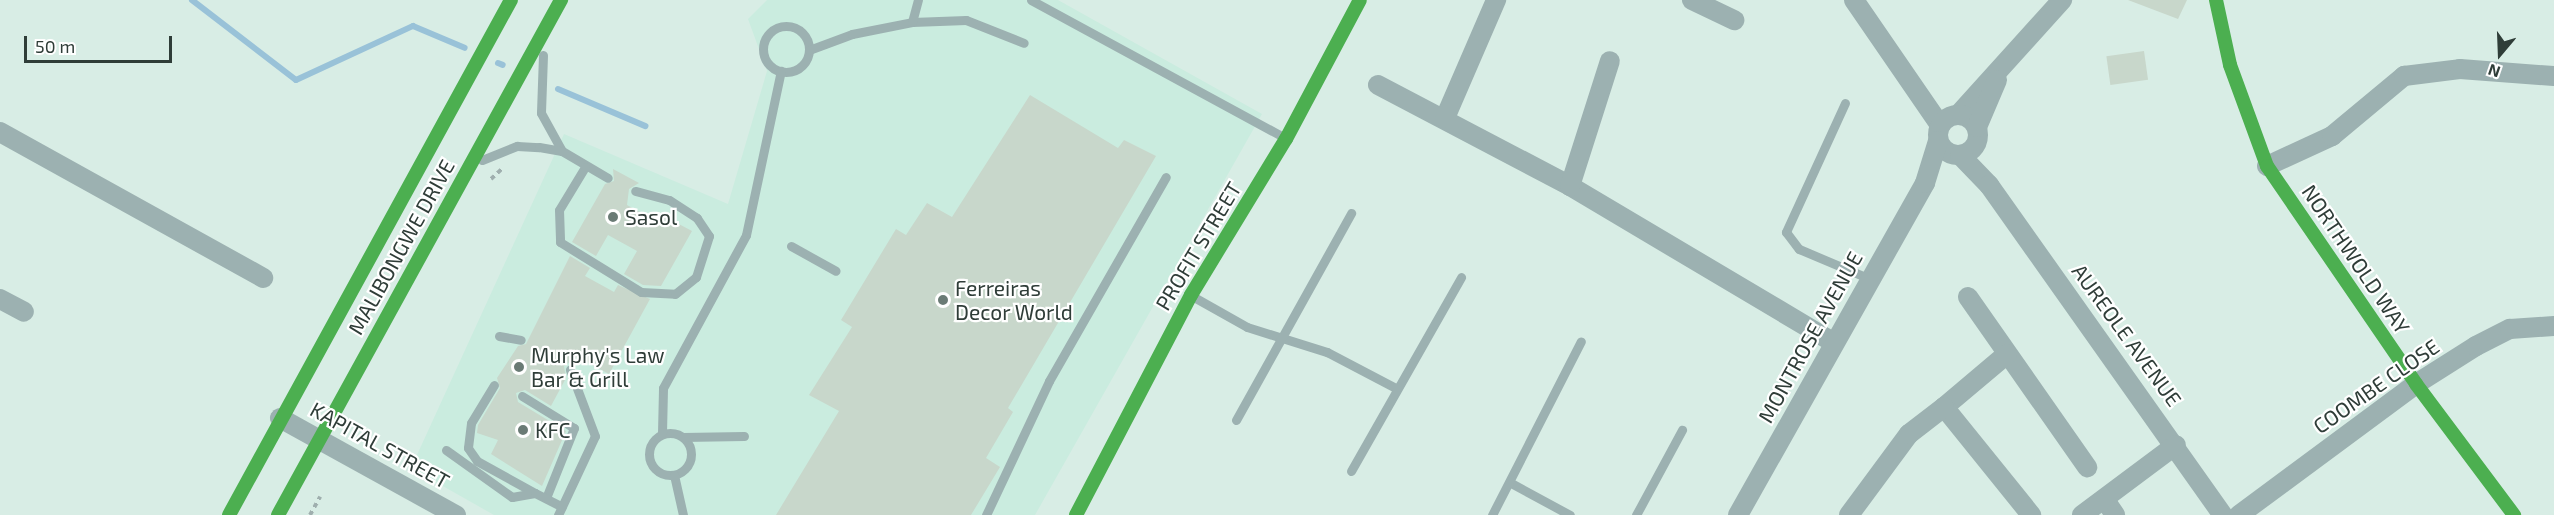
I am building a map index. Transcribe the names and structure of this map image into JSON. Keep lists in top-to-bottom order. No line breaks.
{"streets":{"street":["PROFIT STREET","MALIBONGWE DRIVE","NORTHWOLD WAY","AUREOLE AVENUE","MONTROSE AVENUE","COOMBE CLOSE","KAPITAL STREET"]},"crossings":[["MALIBONGWE DRIVE","KAPITAL STREET"],["NORTHWOLD WAY","COOMBE CLOSE"],["AUREOLE AVENUE","MONTROSE AVENUE"]],"places":["Sasol","Ferreiras Decor World","Murphy's Law Bar & Grill","KFC"],"scale_bar":"50 m","north":"bottom"}
